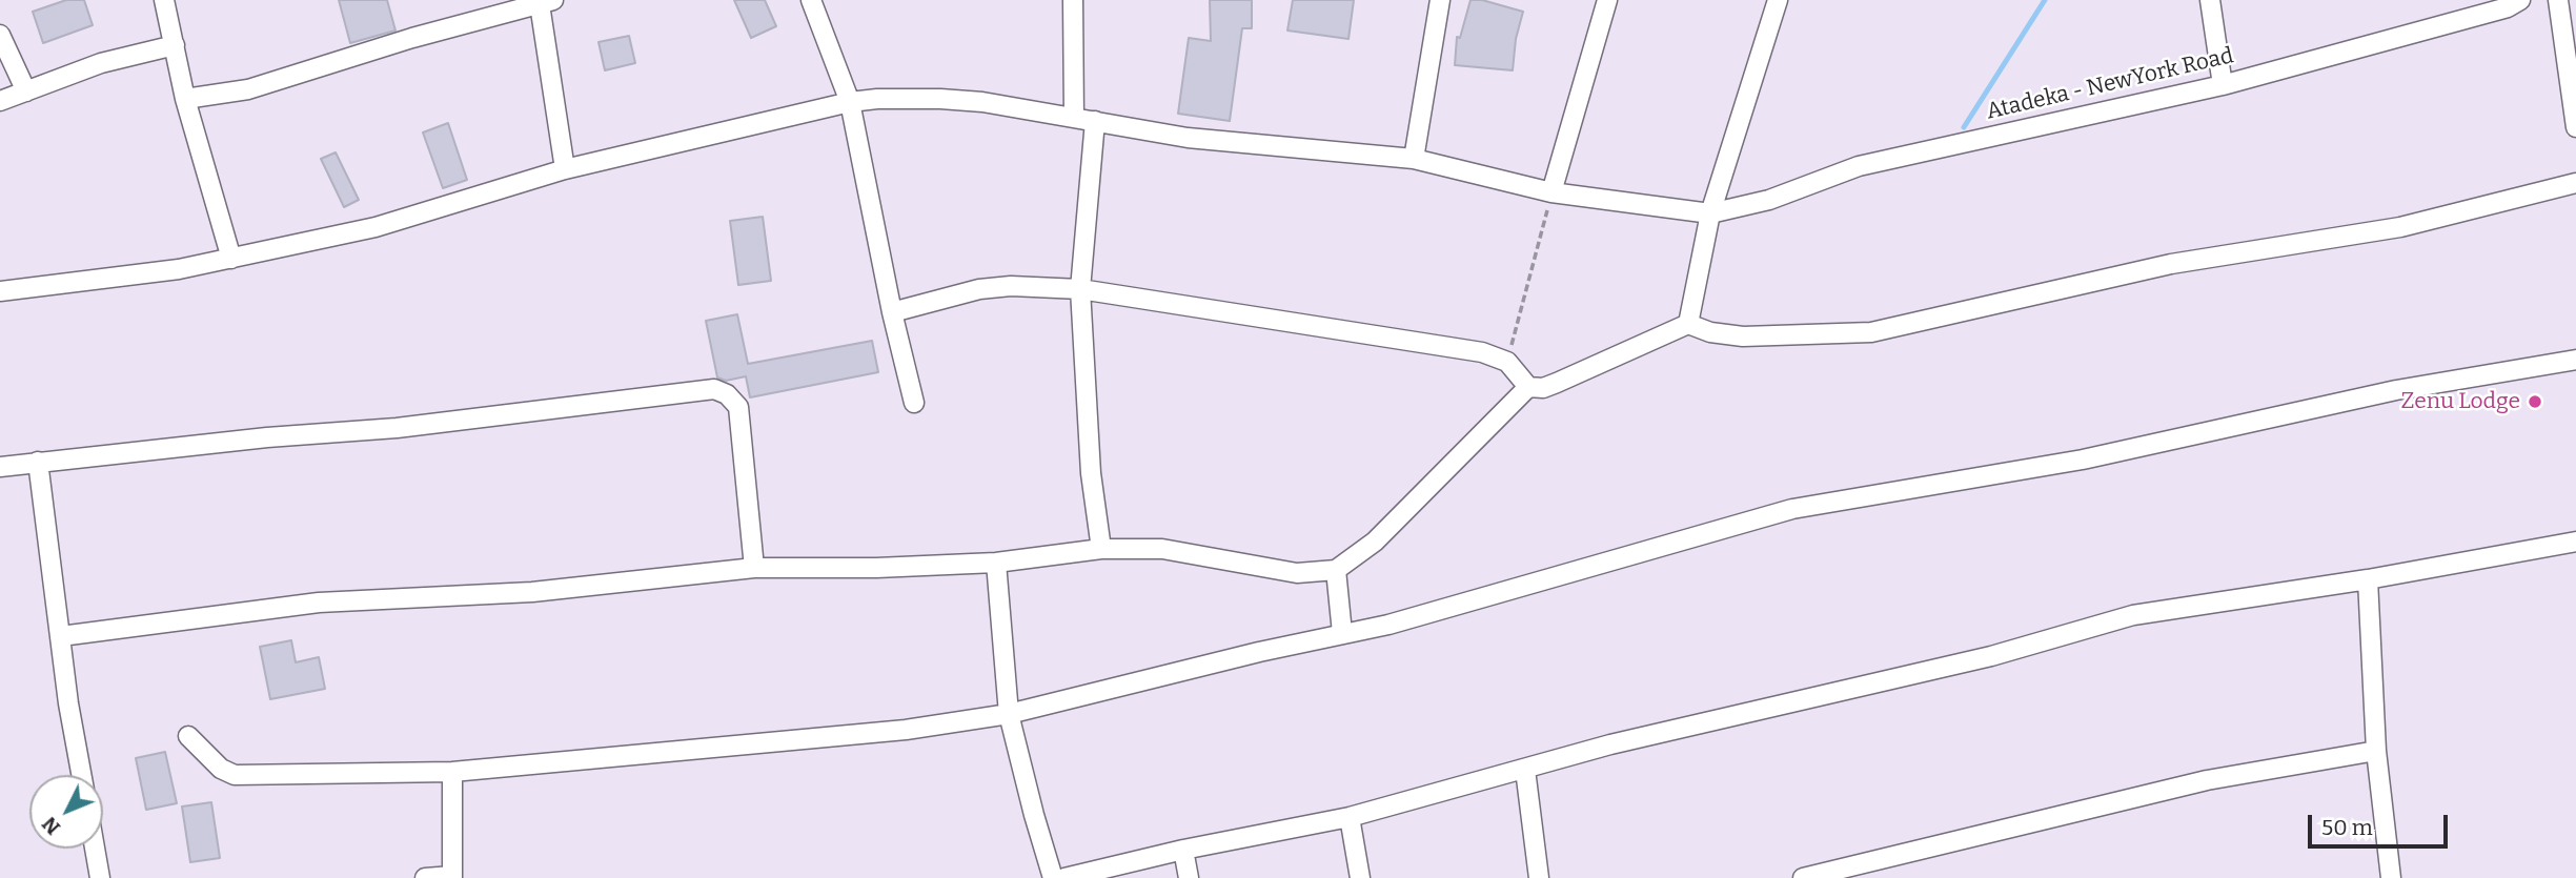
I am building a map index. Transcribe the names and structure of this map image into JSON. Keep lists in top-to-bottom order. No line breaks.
{"streets":{"street":["Atadeka - NewYork Road"]},"places":["Zenu Lodge"],"scale_bar":"50 m","north":"bottom left"}
